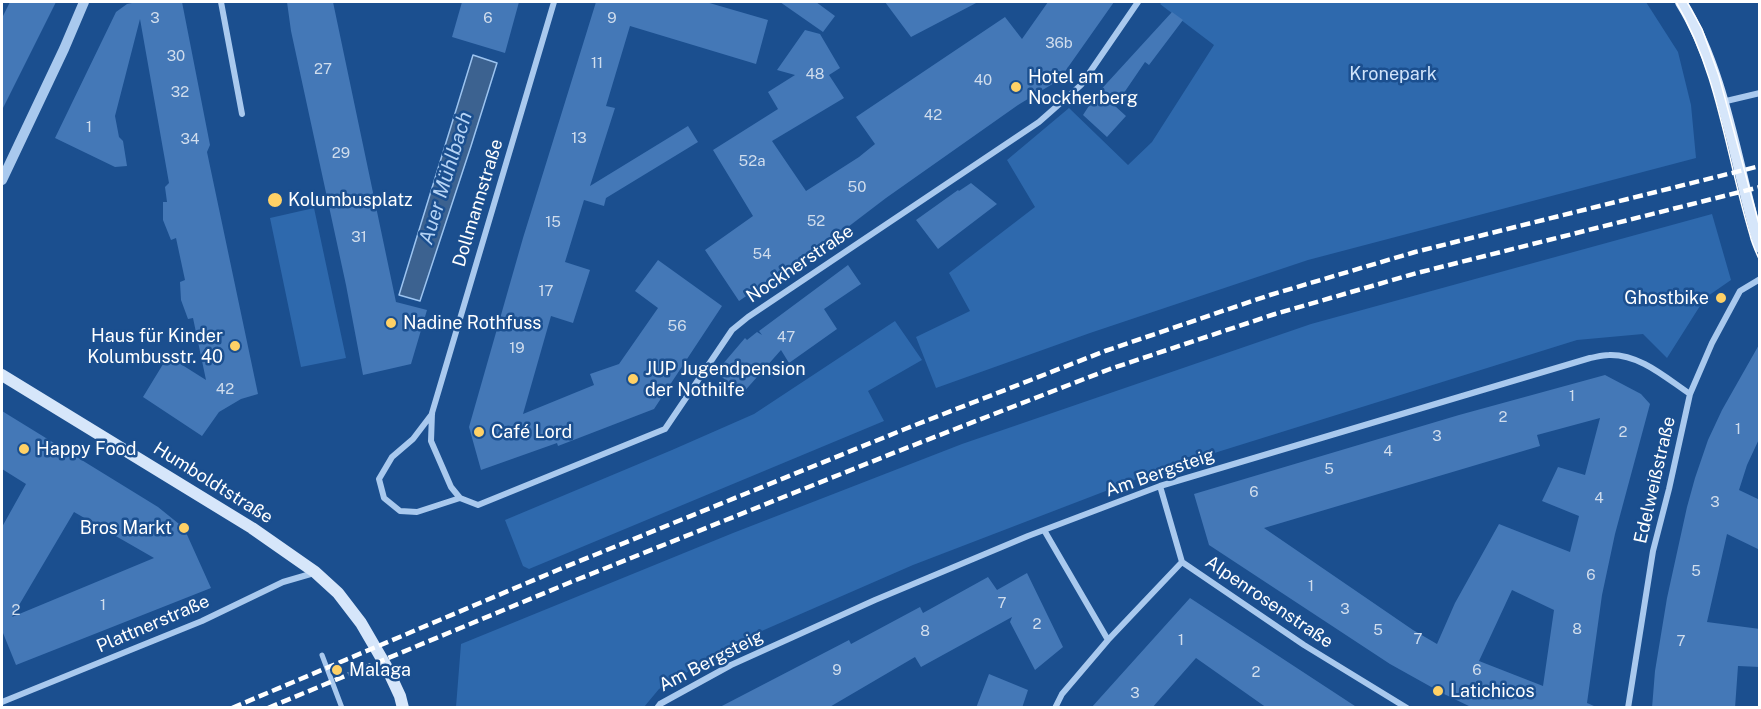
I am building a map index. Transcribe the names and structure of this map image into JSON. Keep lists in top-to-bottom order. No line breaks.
{"streets":{"main road":["Humboldtstraße"],"street":["Dollmannstraße","Nockherstraße","Am Bergsteig","Edelweißstraße","Alpenrosenstraße","Plattnerstraße"]},"crossings":[["Dollmannstraße","Nockherstraße"],["Am Bergsteig","Edelweißstraße"],["Am Bergsteig","Alpenrosenstraße"],["Humboldtstraße","Plattnerstraße"]],"water":["Auer Mühlbach"],"parks":["Kronepark"],"places":["Hotel am Nockherberg","Kolumbusplatz","Ghostbike","Nadine Rothfuss","Haus für Kinder Kolumbusstr. 40","JUP Jugendpension der Nothilfe","Café Lord","Happy Food","Bros Markt","Malaga","Latichicos"],"house_numbers":["3","6","9","36b","30","11","27","48","40","32","42","1","13","34","29","52a","50","52","15","31","54","17","56","47","19","42","1","2","1","2","3","4","5","6","4","3","5","6","1","7","1","3","2","2","8","5","8","7","1","7","9","6","2","3"]}
